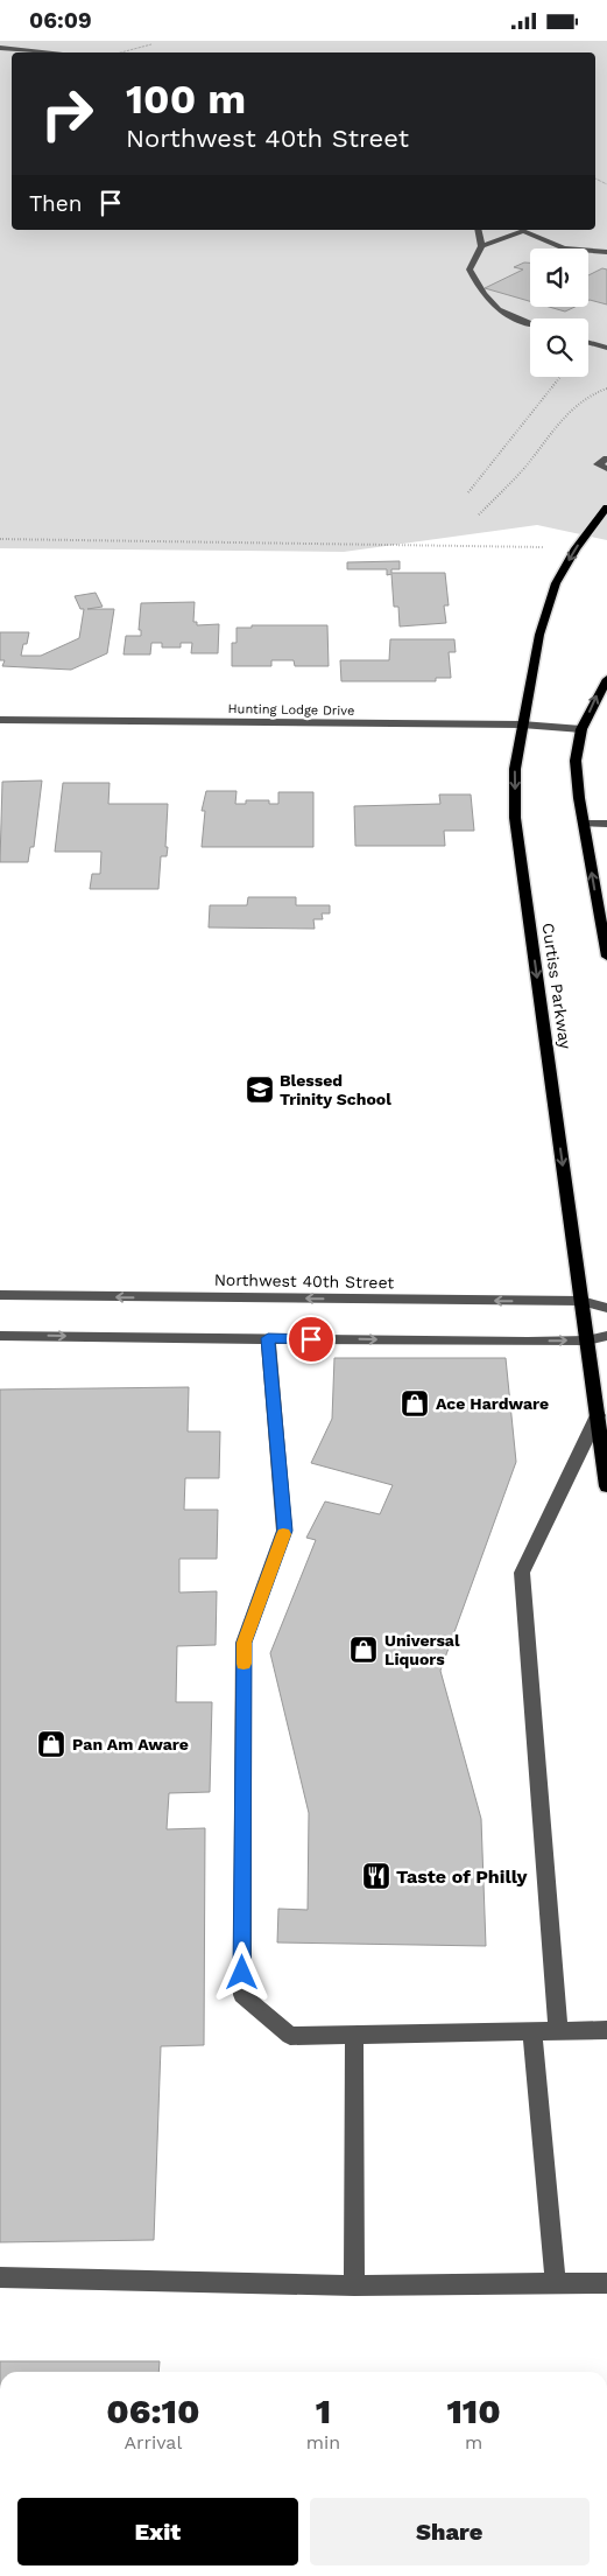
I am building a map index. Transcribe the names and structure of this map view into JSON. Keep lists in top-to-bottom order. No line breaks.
{"streets":{"main road":["Curtiss Parkway"],"street":["Hunting Lodge Drive","Northwest 40th Street"]},"crossings":[["Hunting Lodge Drive","Curtiss Parkway"],["Curtiss Parkway","Northwest 40th Street"]],"places":{"school or university":["Blessed Trinity School"],"shop":["Ace Hardware","Universal Liquors","Pan Am Aware"],"restaurant":["Taste of Philly"]},"page":{"status":"06:09","turn":["100 m","Northwest 40th Street"],"then":"Then","eta":["06:10","Arrival","1","min","110","m"],"buttons":["Exit","Share"]}}
